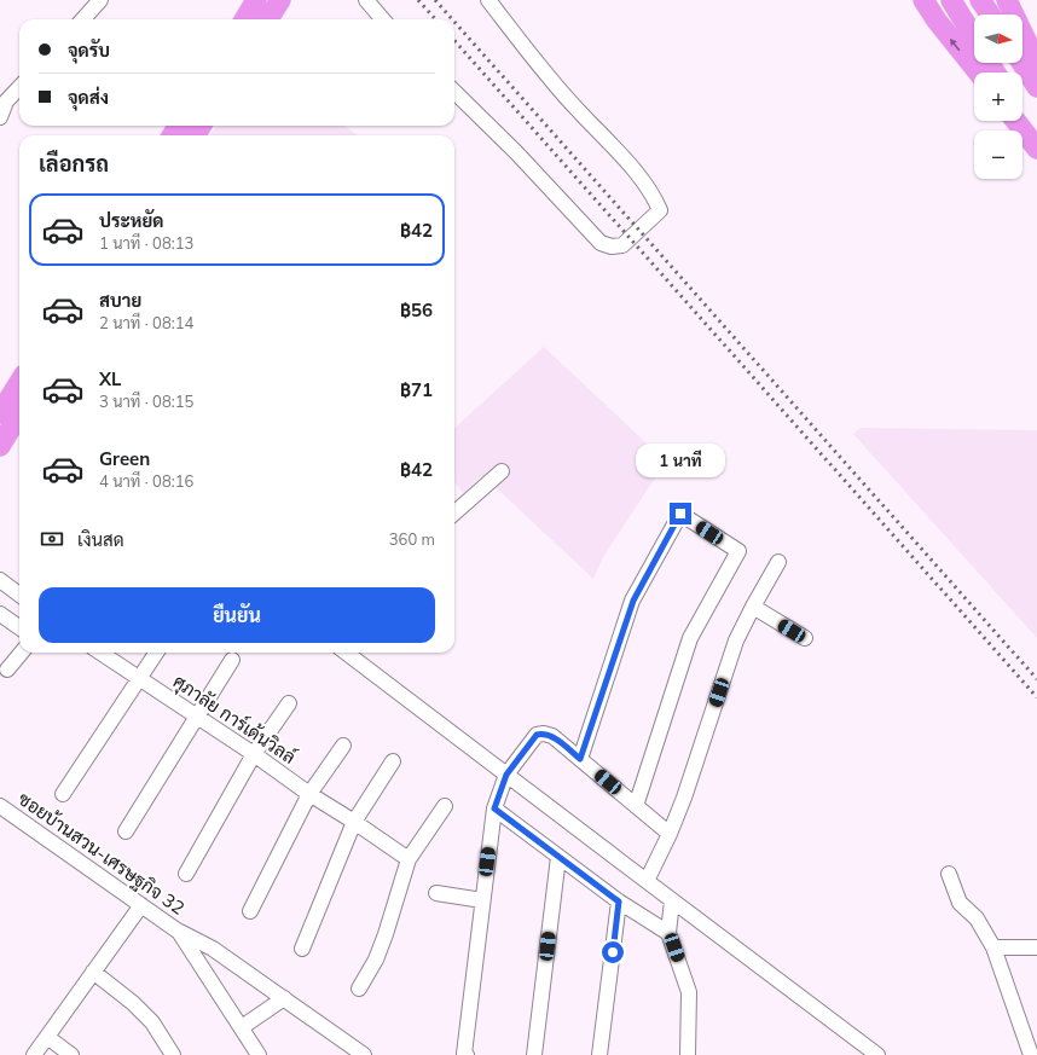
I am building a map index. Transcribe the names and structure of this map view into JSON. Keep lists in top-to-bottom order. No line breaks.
{"streets":{"street":["ศุภาลัย การ์เด้นวิลล์","ซอยบ้านสวน-เศรษฐกิจ 32"]},"north":"right","page":{"map_buttons":["+","−"],"banner":["จุดรับ","จุดส่ง"],"heading":"เลือกรถ","list":[{"name":"ประหยัด","note":"1 นาที · 08:13","value":"฿42"},{"name":"สบาย","note":"2 นาที · 08:14","value":"฿56"},{"name":"XL","note":"3 นาที · 08:15","value":"฿71"},{"name":"Green","note":"4 นาที · 08:16","value":"฿42"}],"bubble":"1 นาที","pay":["เงินสด","360 m"],"buttons":"ยืนยัน"}}
